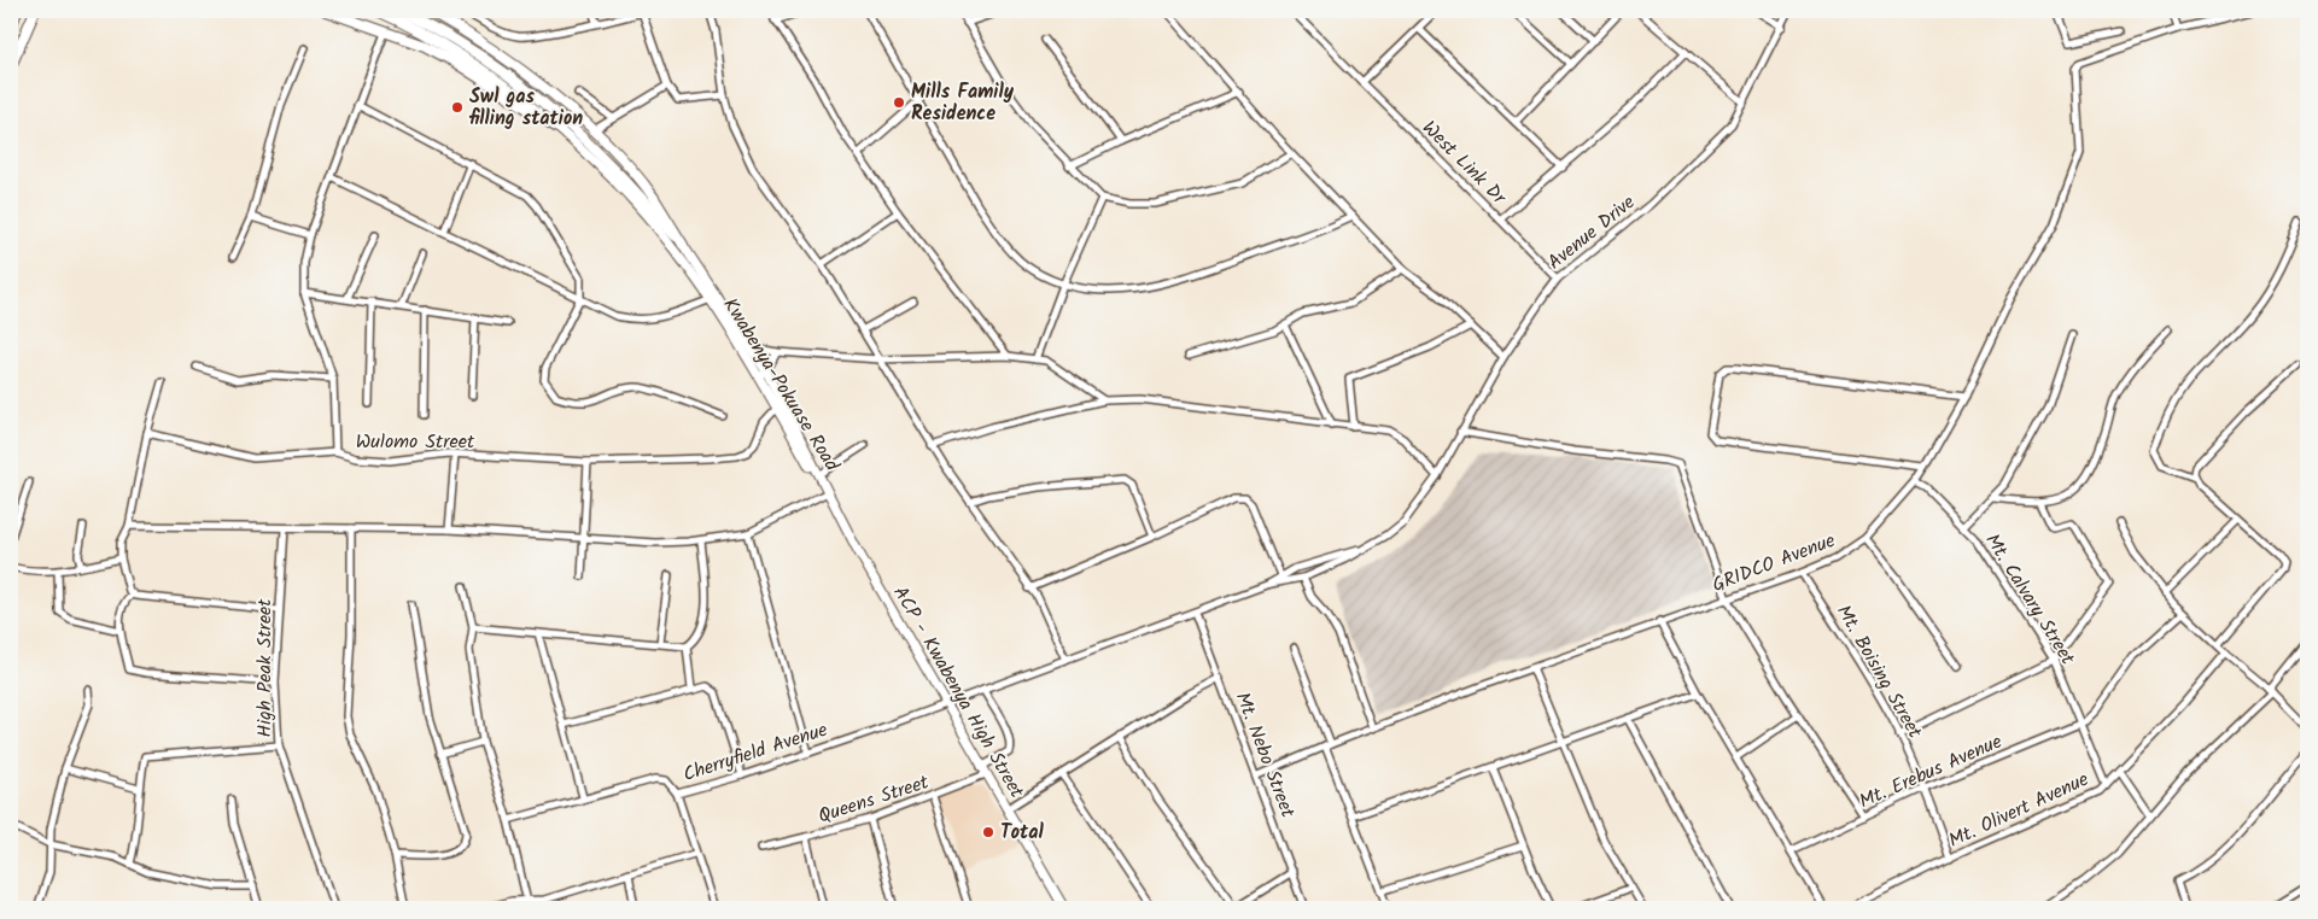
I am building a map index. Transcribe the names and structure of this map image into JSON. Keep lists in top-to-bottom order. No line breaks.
{"streets":{"main road":["Kwabenya-Pokuase Road","ACP - Kwabenya High Street"],"street":["West Link Dr","Avenue Drive","Wulomo Street","GRIDCO Avenue","Mt. Calvary Street","High Peak Street","Mt. Boising Street","Cherryfield Avenue","Mt. Nebo Street","Mt. Erebus Avenue","Queens Street","Mt. Olivert Avenue"]},"crossings":[["Kwabenya-Pokuase Road","Wulomo Street"],["Kwabenya-Pokuase Road","ACP - Kwabenya High Street"],["GRIDCO Avenue","Mt. Calvary Street"],["GRIDCO Avenue","Mt. Boising Street"],["GRIDCO Avenue","Mt. Nebo Street"],["Mt. Calvary Street","Mt. Erebus Avenue"],["Mt. Calvary Street","Mt. Olivert Avenue"],["Mt. Boising Street","Mt. Erebus Avenue"],["Mt. Boising Street","Mt. Olivert Avenue"],["ACP - Kwabenya High Street","Cherryfield Avenue"],["ACP - Kwabenya High Street","Queens Street"],["Cherryfield Avenue","Mt. Nebo Street"],["Cherryfield Avenue","Queens Street"]],"places":["Mills Family Residence","Swl gas filling station","Total"]}
